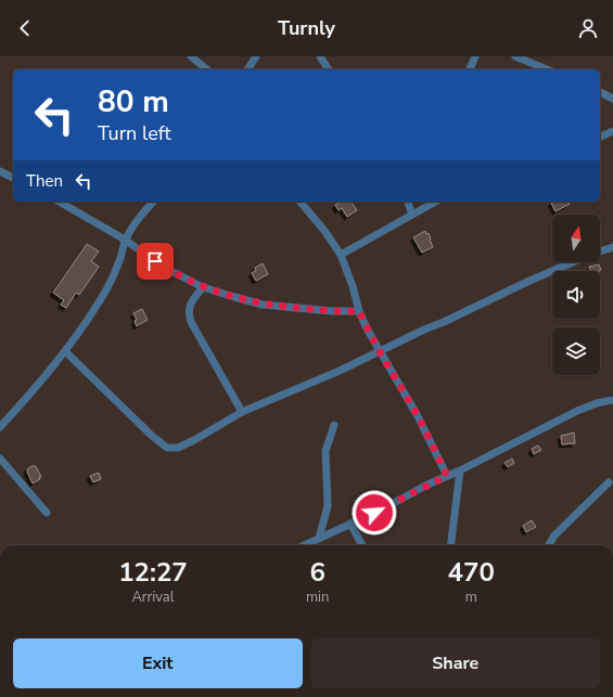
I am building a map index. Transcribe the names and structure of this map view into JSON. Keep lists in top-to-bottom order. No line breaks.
{"north":"top","page":{"header":"Turnly","turn":["80 m","Turn left"],"then":"Then","eta":["12:27","Arrival","6","min","470","m"],"buttons":["Exit","Share"]}}
